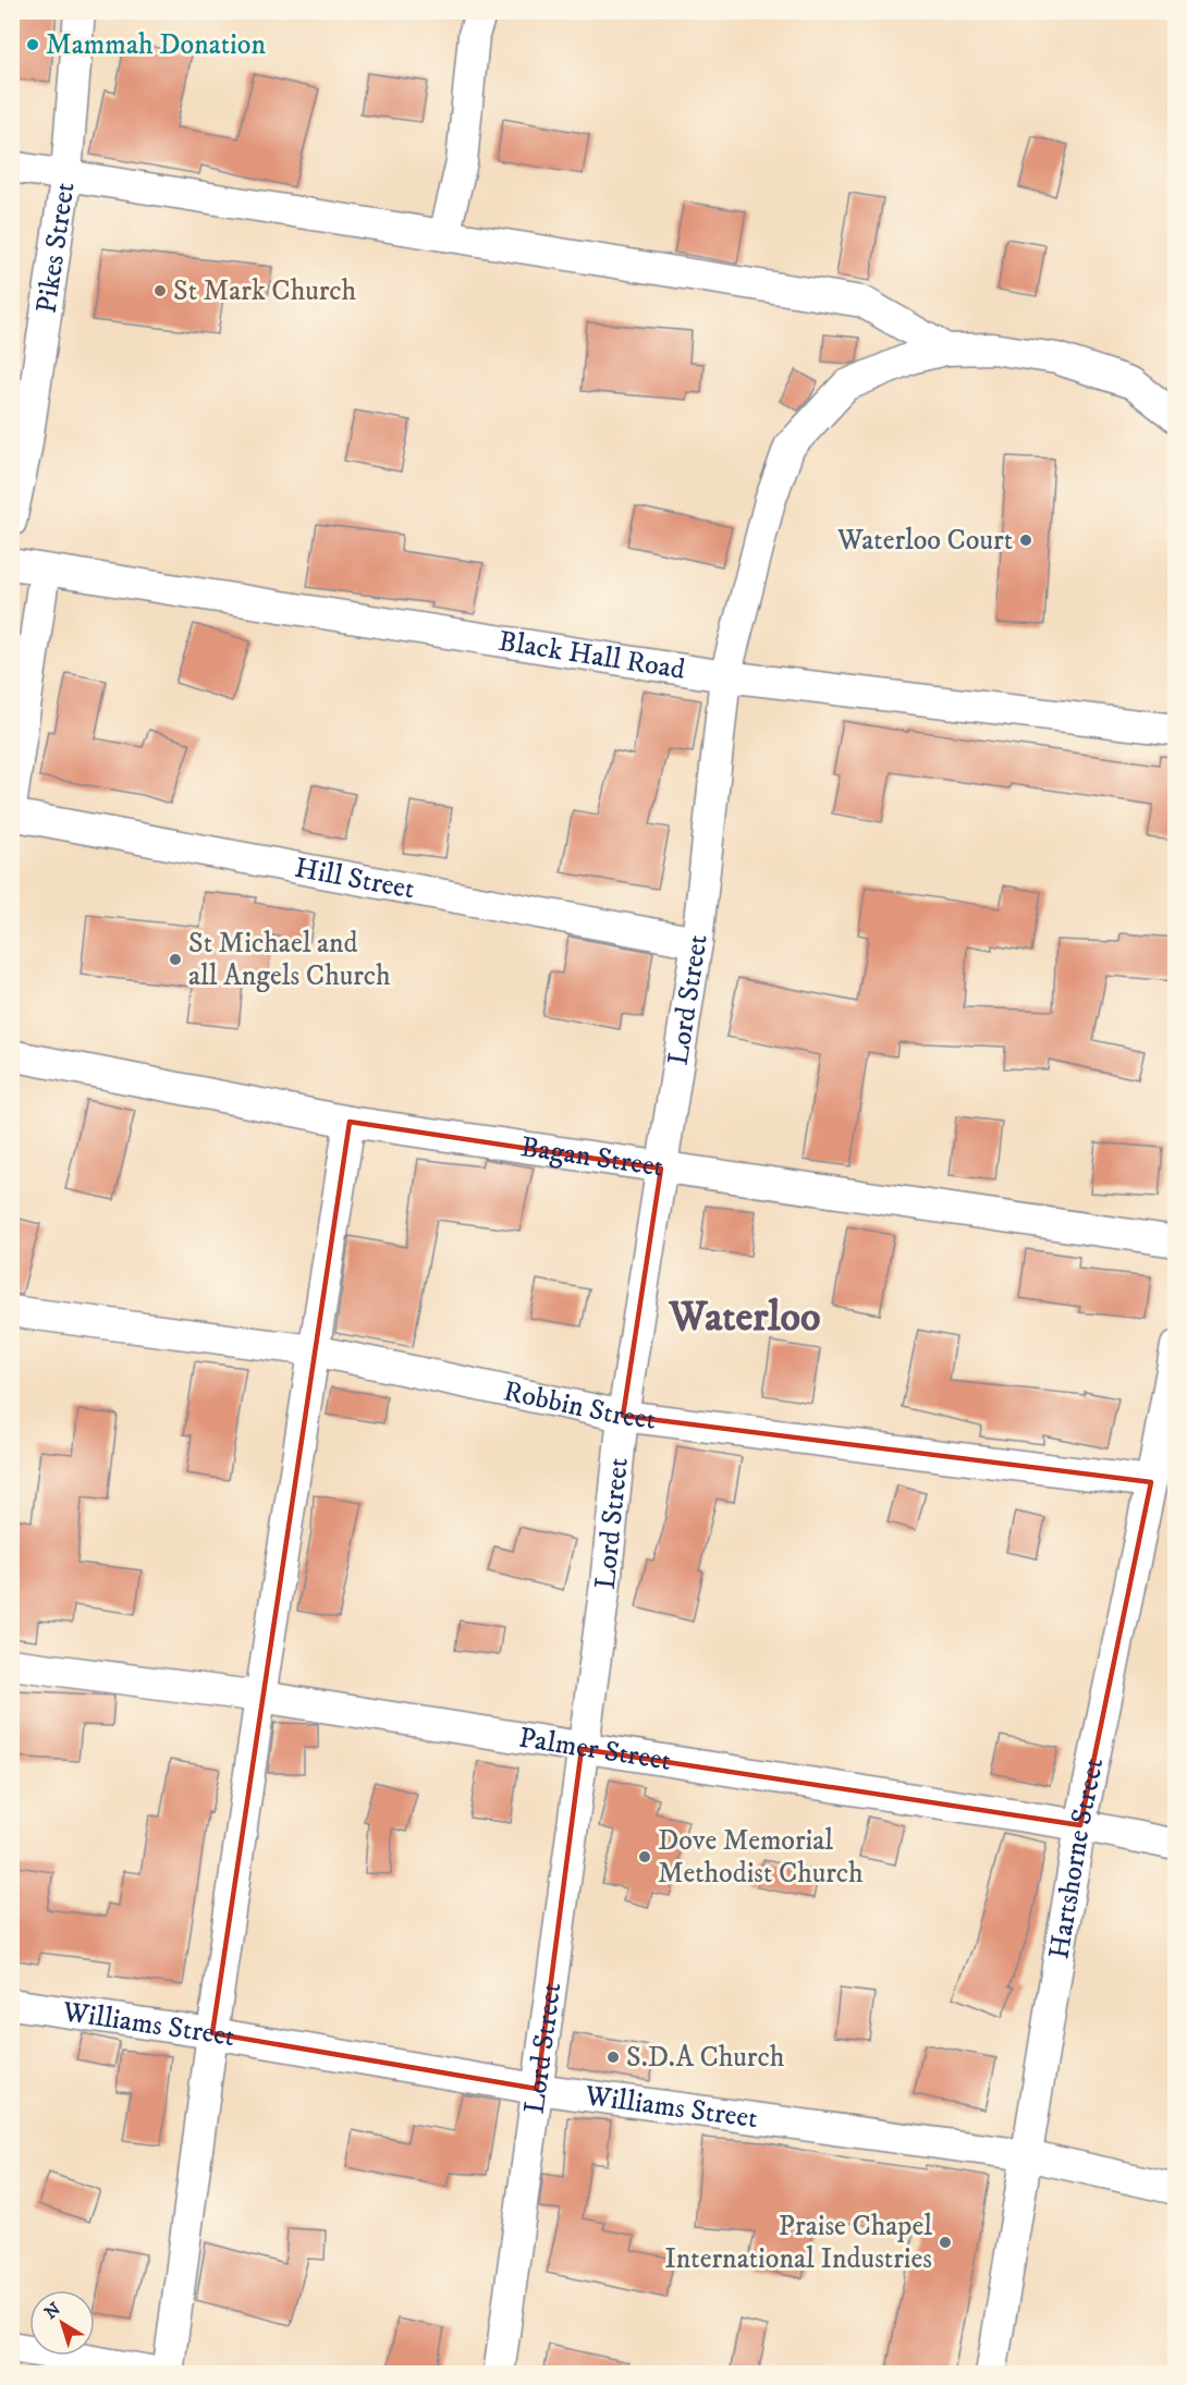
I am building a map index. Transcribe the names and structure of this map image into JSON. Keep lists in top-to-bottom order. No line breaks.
{"streets":{"street":["Pikes Street","Black Hall Road","Hill Street","Lord Street","Bagan Street","Robbin Street","Palmer Street","Hartshorne Street","Williams Street"]},"crossings":[["Black Hall Road","Lord Street"],["Hill Street","Lord Street"],["Lord Street","Bagan Street"],["Lord Street","Robbin Street"],["Lord Street","Palmer Street"],["Lord Street","Williams Street"],["Robbin Street","Hartshorne Street"],["Palmer Street","Hartshorne Street"],["Hartshorne Street","Williams Street"]],"districts":["Waterloo"],"places":["Mammah Donation","St Mark Church","Waterloo Court","St Michael and all Angels Church","Dove Memorial Methodist Church","S.D.A Church","Praise Chapel International Industries"],"north":"top left"}
